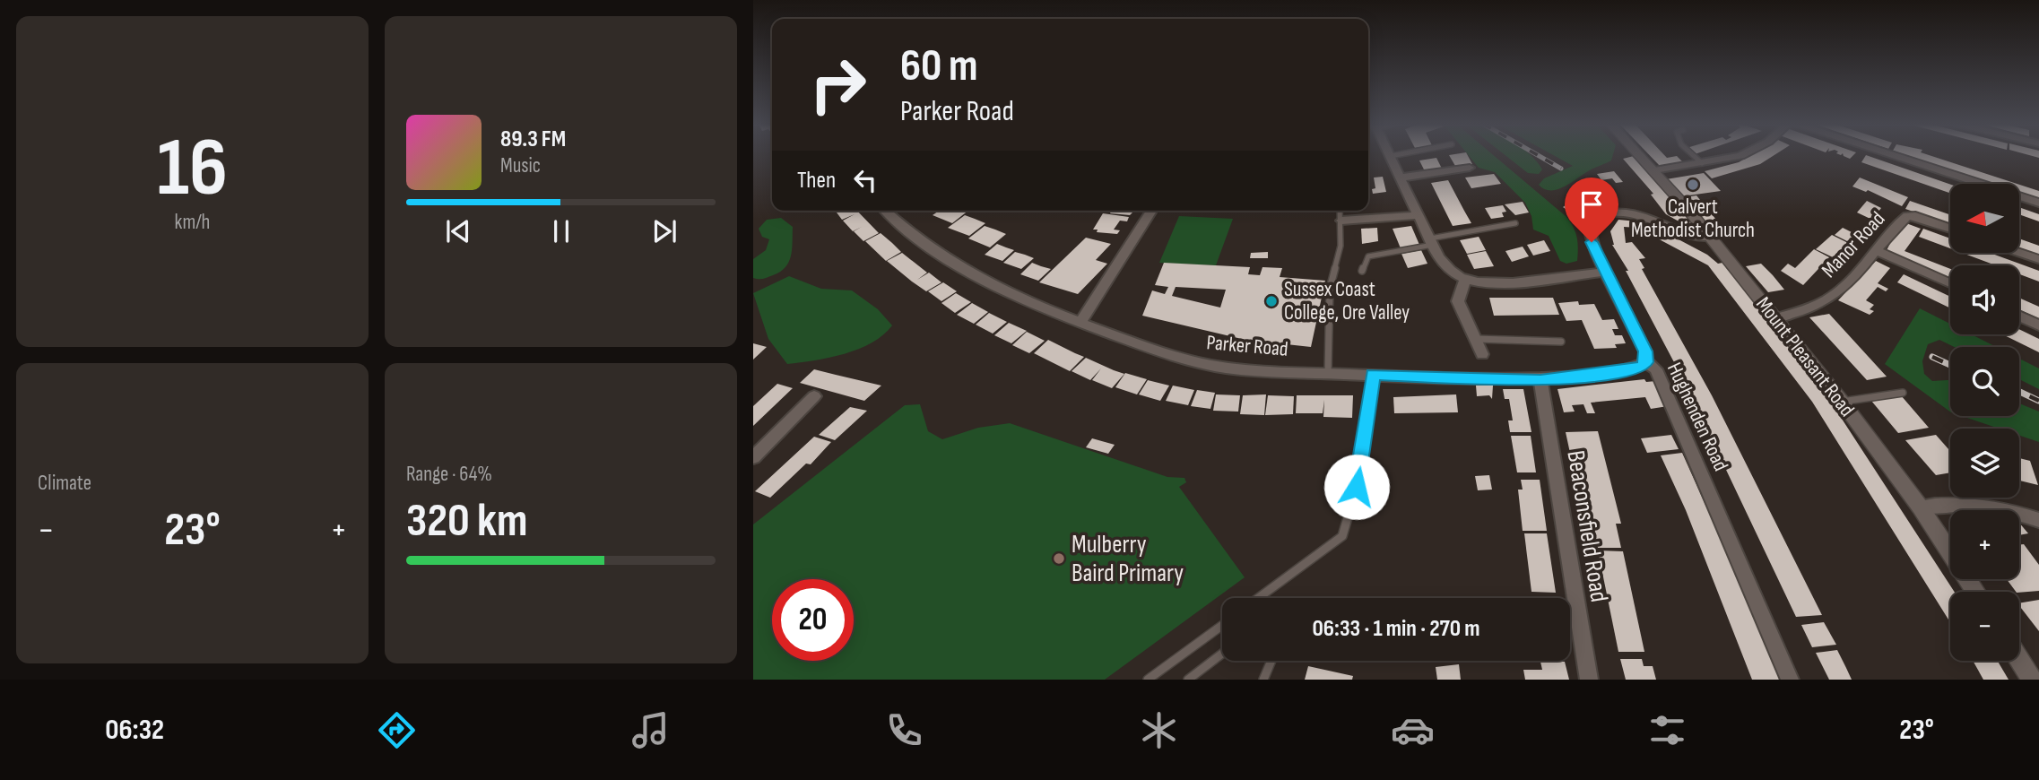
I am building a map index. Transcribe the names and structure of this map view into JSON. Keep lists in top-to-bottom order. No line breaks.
{"streets":{"street":["Manor Road","Parker Road","Mount Pleasant Road","Hughenden Road","Beaconsfield Road"]},"crossings":[["Manor Road","Mount Pleasant Road"],["Parker Road","Hughenden Road"],["Parker Road","Beaconsfield Road"],["Mount Pleasant Road","Hughenden Road"]],"places":["Calvert Methodist Church","Sussex Coast College, Ore Valley","Mulberry Baird Primary"],"north":"left","page":{"tile":[["16","km/h"],"Climate",["Range · 64%","320 km"]],"turn":["60 m","Parker Road"],"song":["89.3 FM","Music"],"then":"Then","map_buttons":["+","−"],"heat":["−","23°","+"],"limit":"20","trip":"06:33 · 1 min · 270 m","tabs":["06:32","23°"]}}
